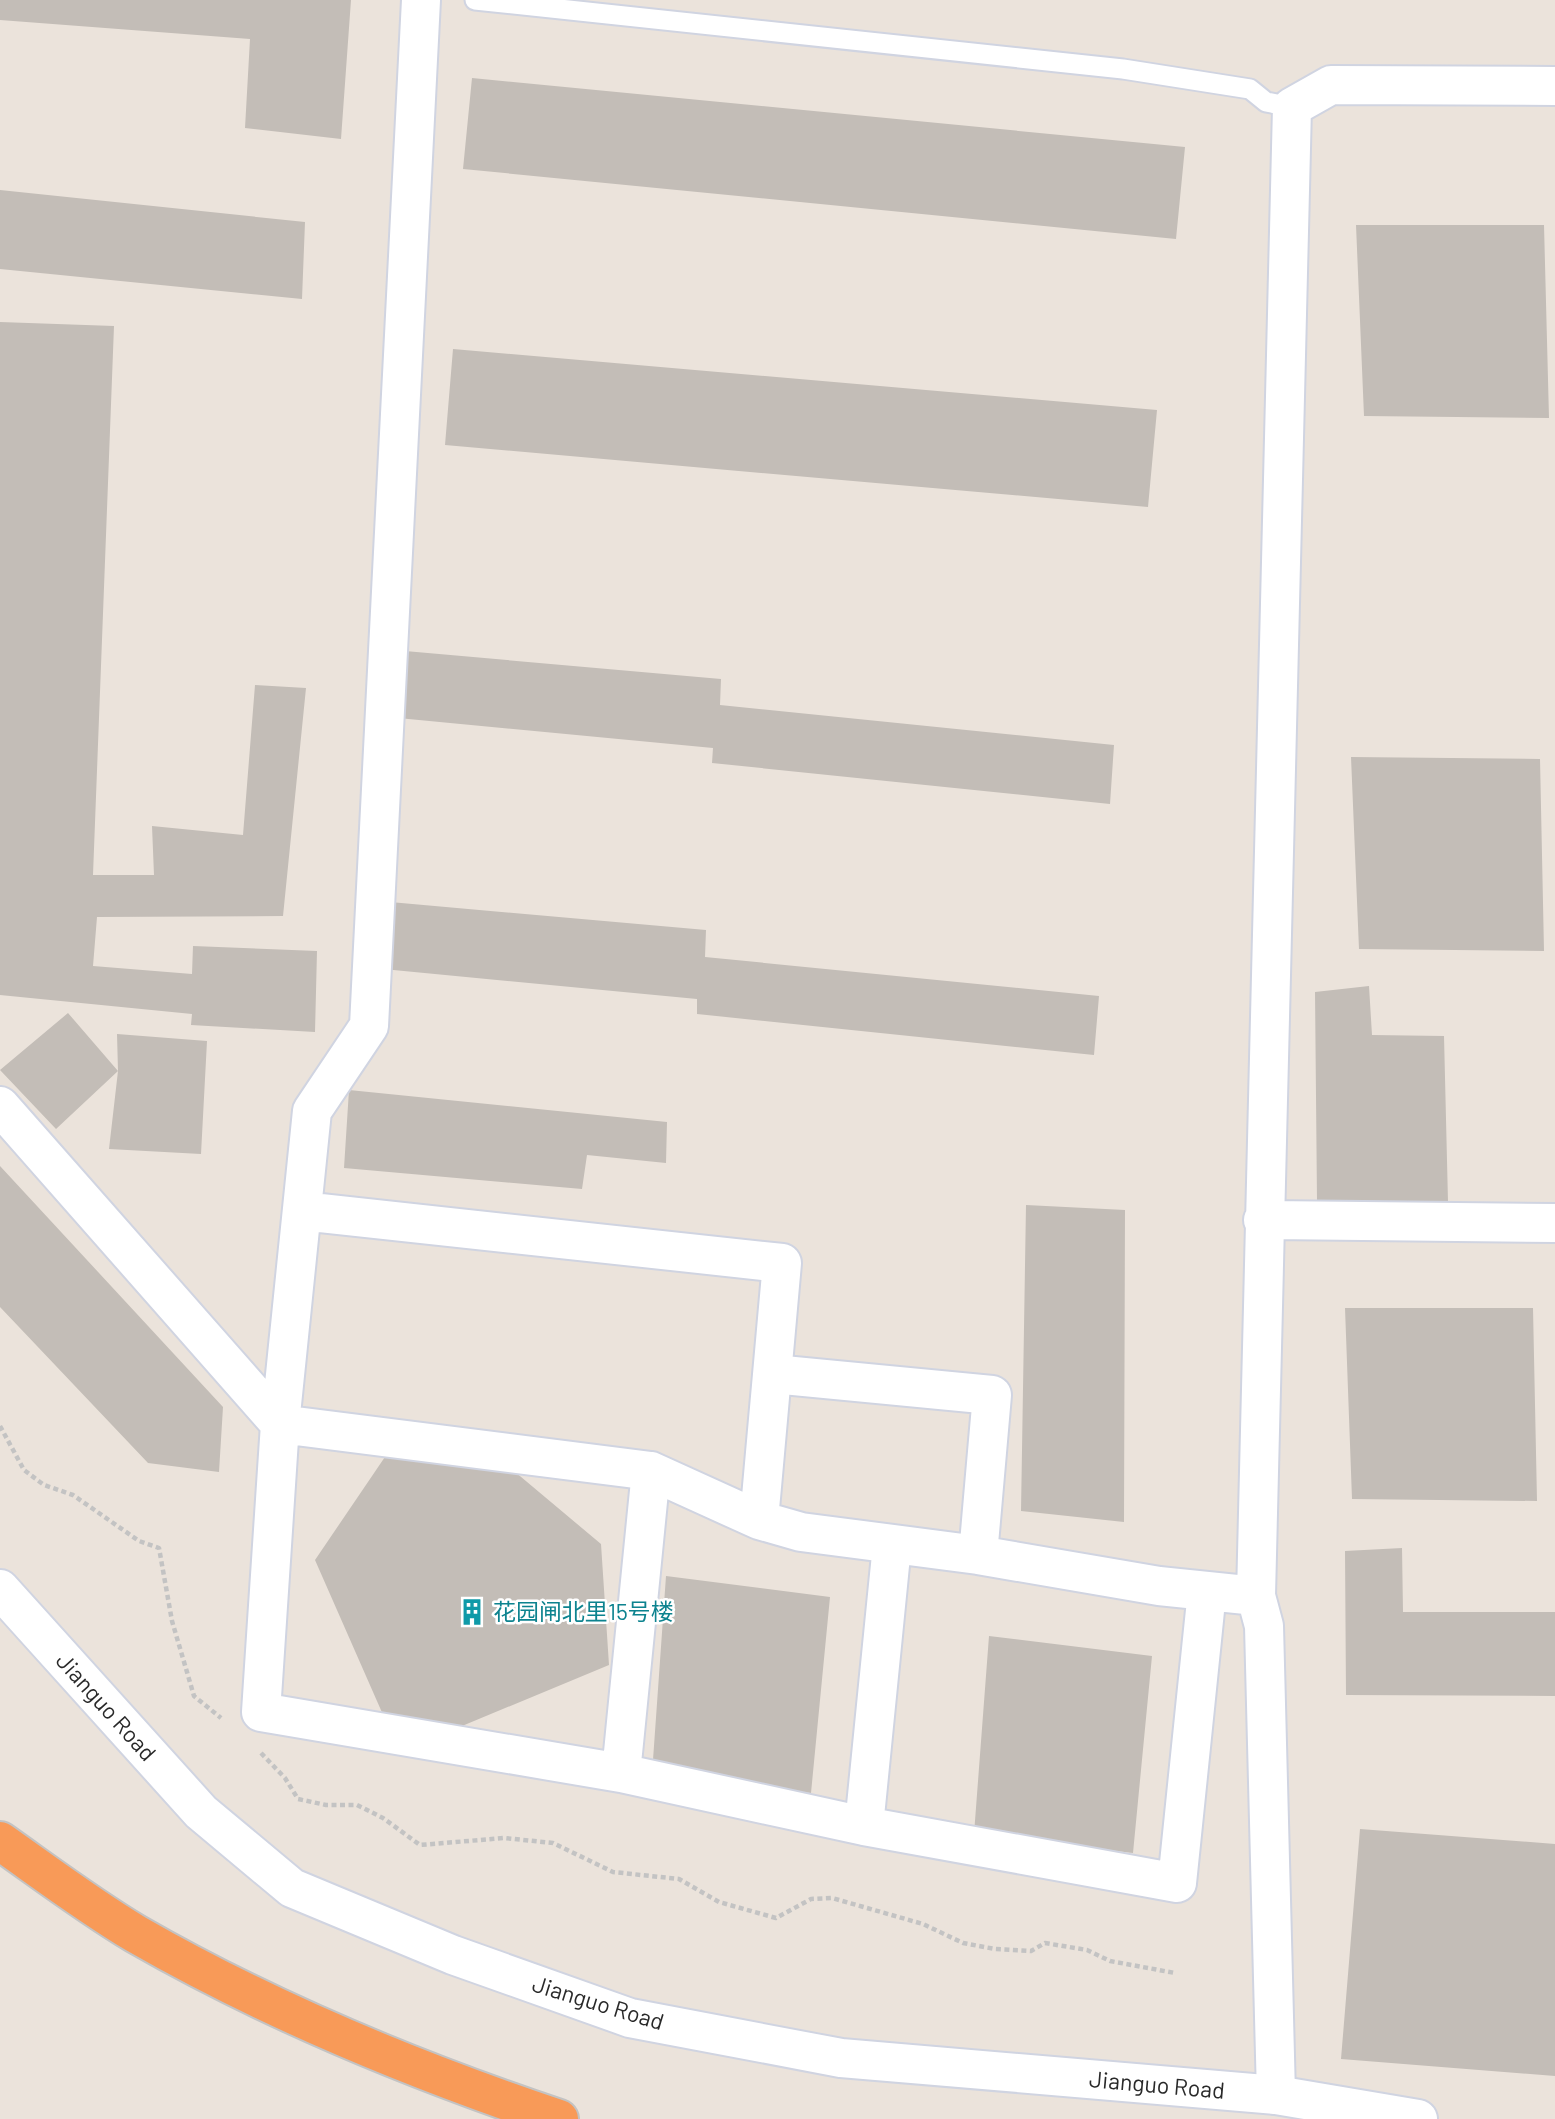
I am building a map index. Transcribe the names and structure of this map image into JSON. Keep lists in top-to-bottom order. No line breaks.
{"streets":{"street":["Jianguo Road"]},"places":{"building":["花园闸北里15号楼"]}}
